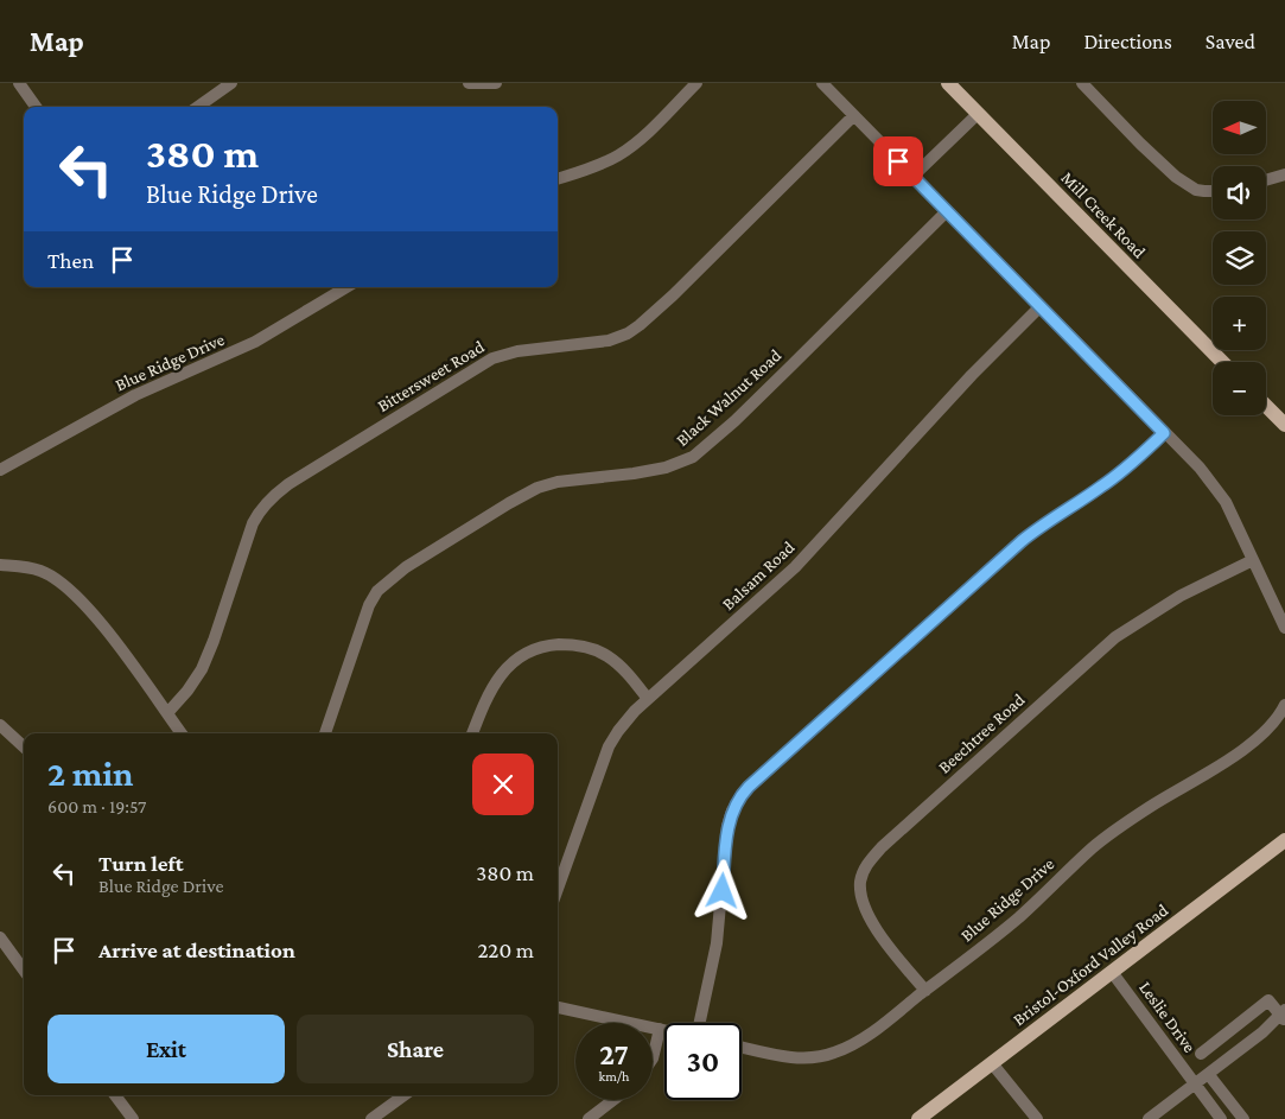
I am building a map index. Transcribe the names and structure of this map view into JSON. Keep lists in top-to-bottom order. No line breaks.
{"streets":{"main road":["Mill Creek Road","Bristol-Oxford Valley Road"],"street":["Blue Ridge Drive","Bittersweet Road","Black Walnut Road","Balsam Road","Beechtree Road","Leslie Drive"]},"crossings":[["Blue Ridge Drive","Beechtree Road"],["Bristol-Oxford Valley Road","Leslie Drive"]],"north":"left","page":{"header":"Map","nav":["Map","Directions","Saved"],"map_buttons":["+","−"],"turn":["380 m","Blue Ridge Drive"],"then":"Then","heading":["2 min","600 m · 19:57"],"list":[{"name":"Turn left","note":"Blue Ridge Drive","value":"380 m"},{"name":"Arrive at destination","value":"220 m"}],"buttons":["Exit","Share"],"speed":"27 km/h","limit":"30"}}
